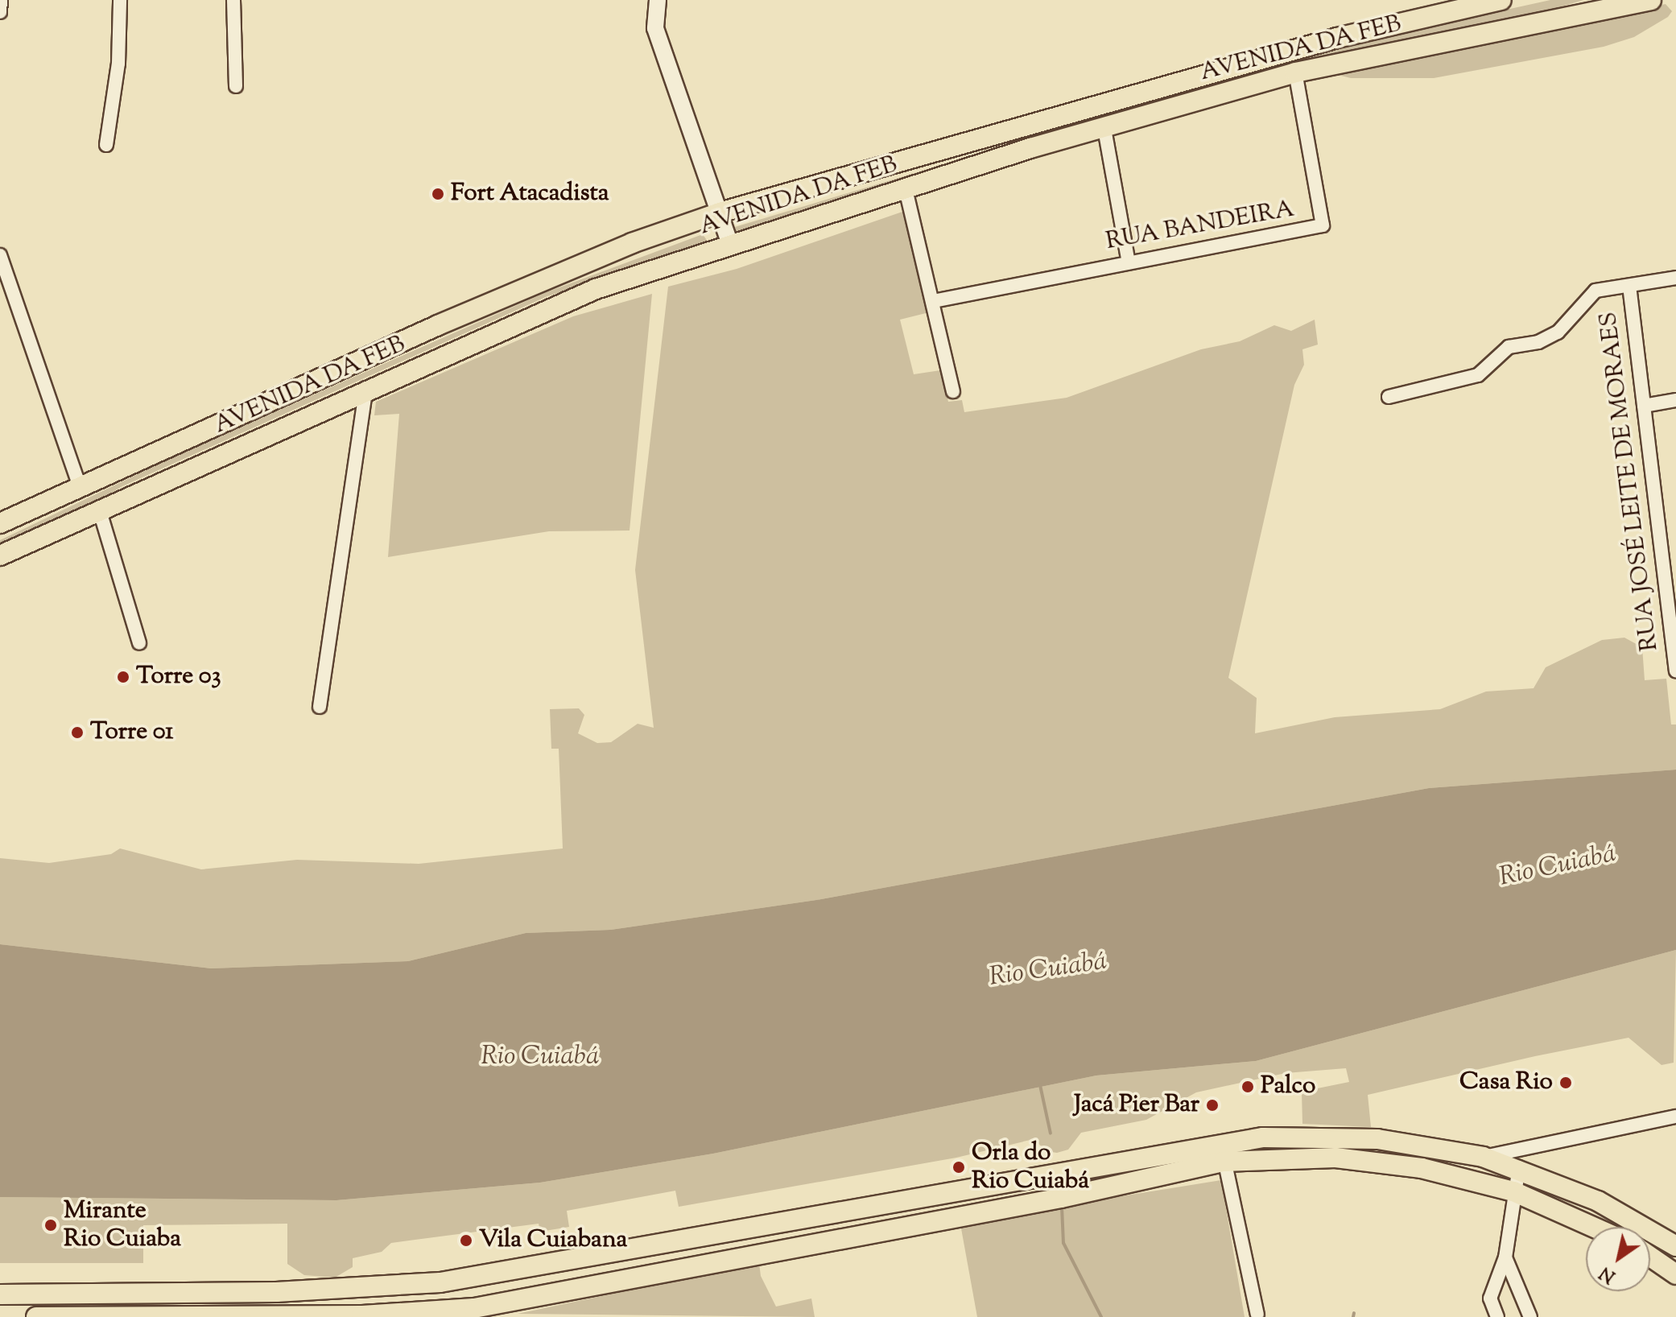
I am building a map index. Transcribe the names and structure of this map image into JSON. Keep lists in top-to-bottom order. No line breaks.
{"streets":{"main road":["AVENIDA DA FEB"],"street":["RUA BANDEIRA","RUA JOSÉ LEITE DE MORAES"]},"crossings":[["AVENIDA DA FEB","RUA BANDEIRA"]],"water":["Rio Cuiabá"],"places":["Fort Atacadista","Torre 03","Torre 01","Casa Rio","Palco","Jacá Pier Bar","Orla do Rio Cuiabá","Mirante Rio Cuiaba","Vila Cuiabana"],"north":"bottom left"}
